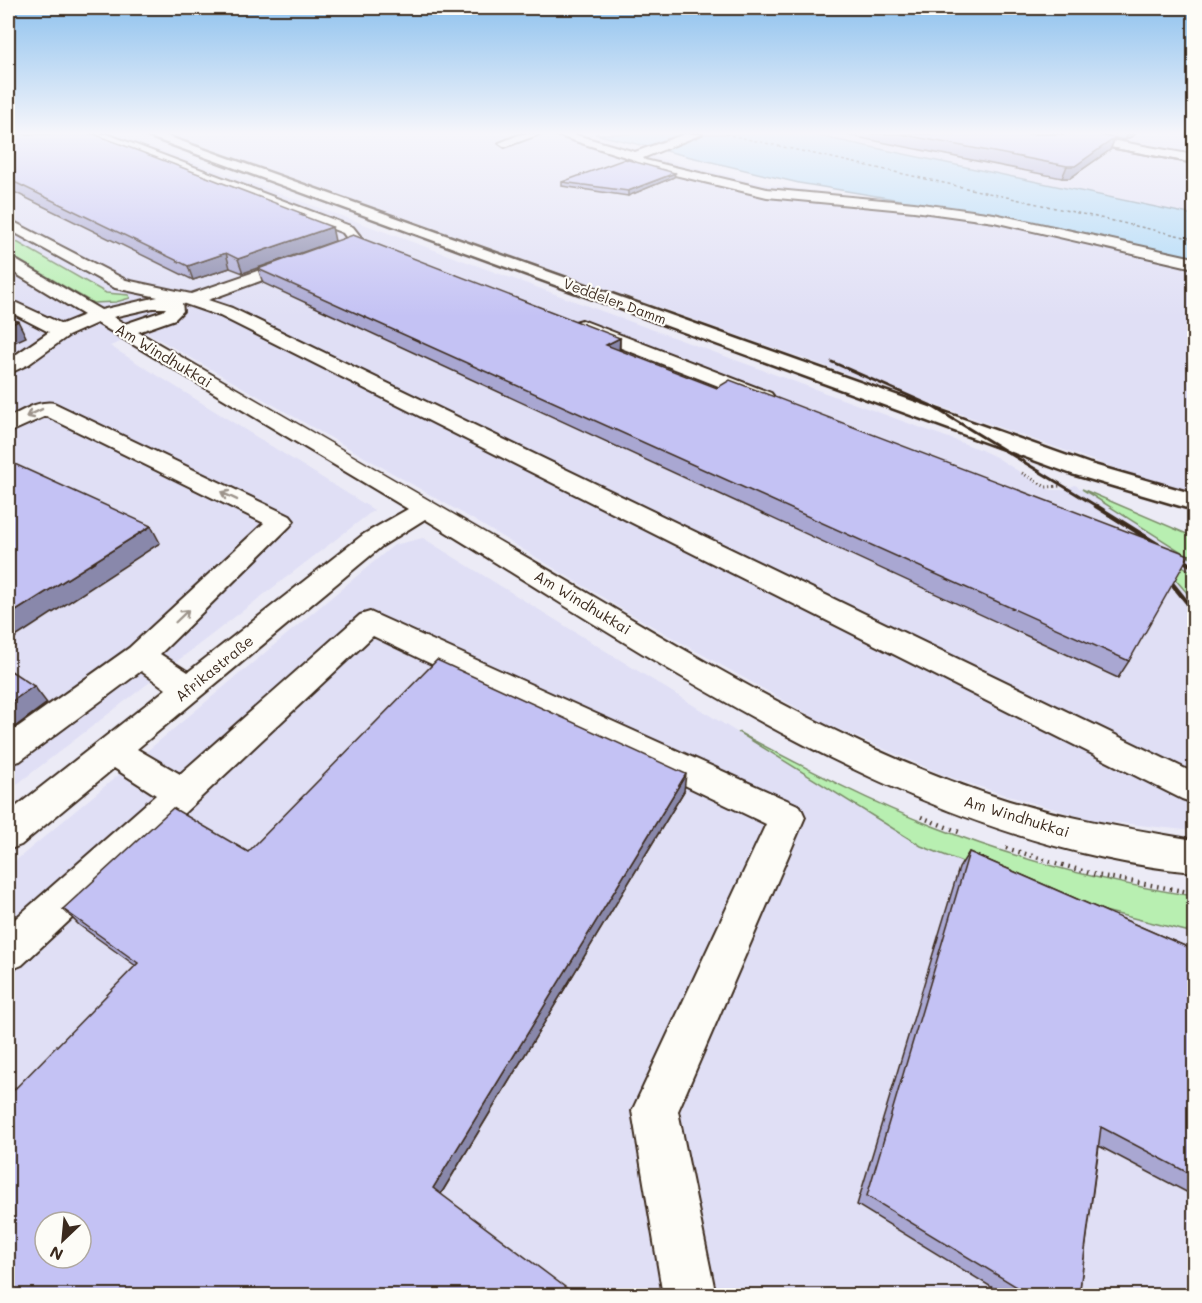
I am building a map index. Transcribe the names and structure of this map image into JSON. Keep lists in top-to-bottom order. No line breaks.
{"streets":{"main road":["Veddeler Damm"],"street":["Am Windhukkai","Afrikastraße"]},"crossings":[["Am Windhukkai","Afrikastraße"]],"north":"bottom left"}
